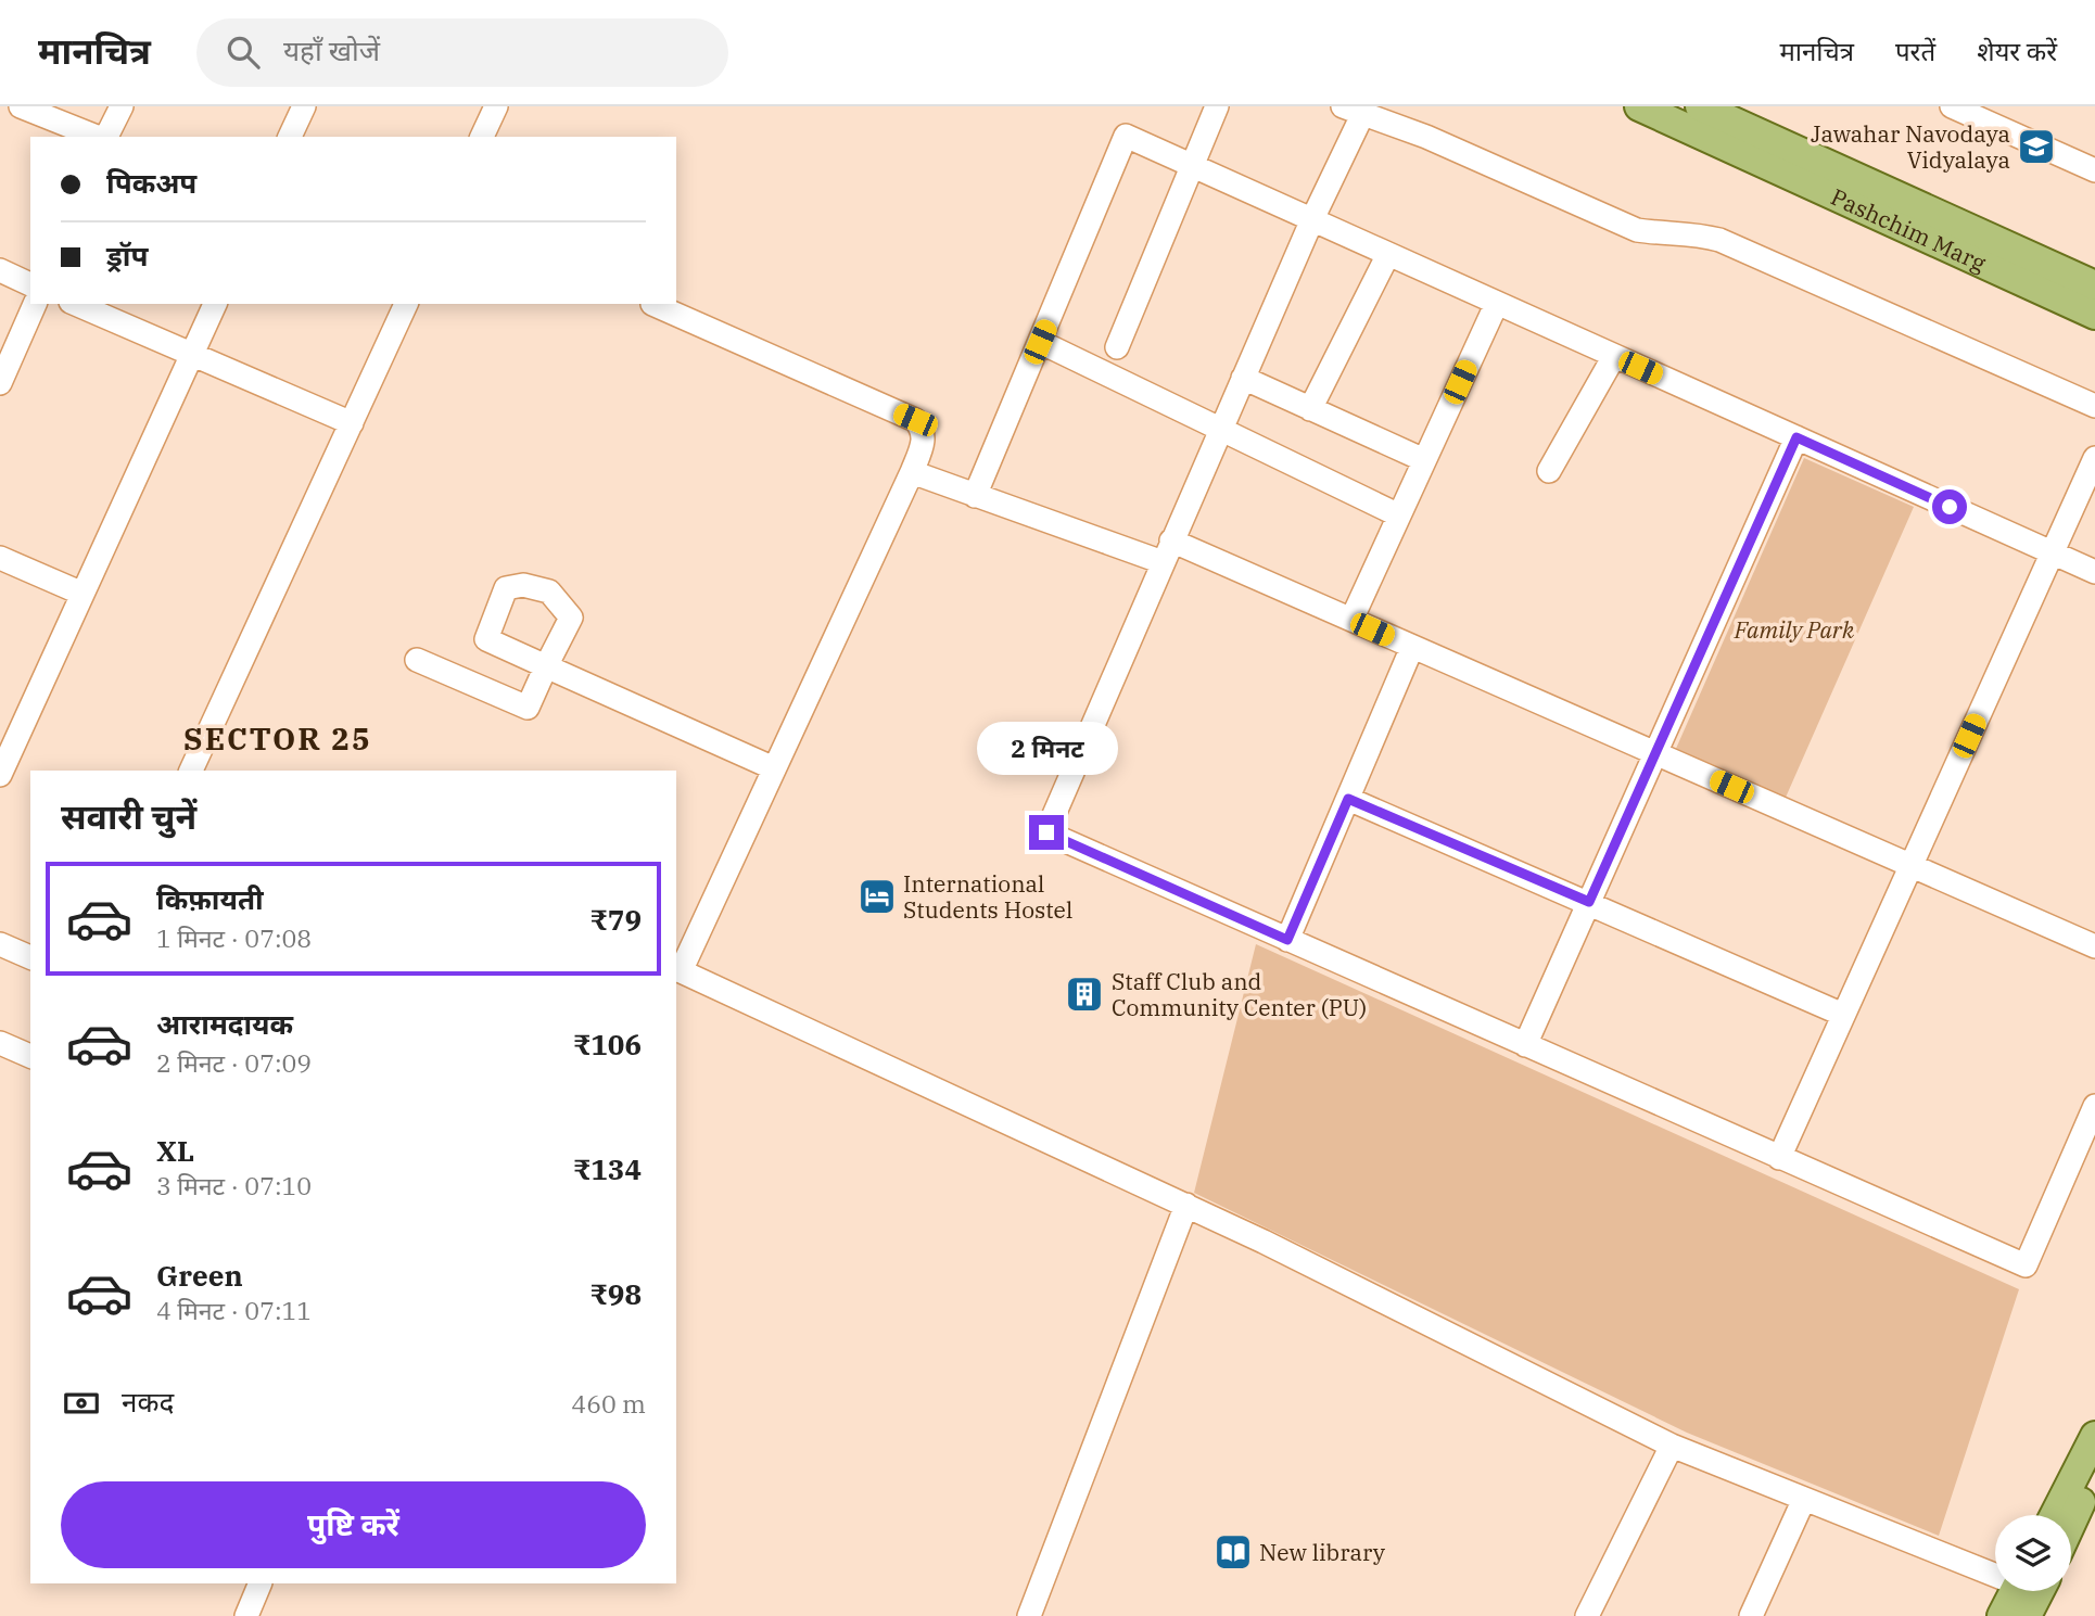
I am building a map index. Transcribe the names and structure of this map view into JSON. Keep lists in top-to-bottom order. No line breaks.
{"streets":{"main road":["Pashchim Marg"]},"districts":["SECTOR 25"],"parks":["Family Park"],"places":{"school or university":["Jawahar Navodaya Vidyalaya"],"hotel":["International Students Hostel"],"building":["Staff Club and Community Center (PU)"],"library":["New library"]},"page":{"header":"मानचित्र","search":"यहाँ खोजें","nav":["मानचित्र","परतें","शेयर करें"],"banner":["पिकअप","ड्रॉप"],"bubble":"2 मिनट","heading":"सवारी चुनें","list":[{"name":"किफ़ायती","note":"1 मिनट · 07:08","value":"₹79"},{"name":"आरामदायक","note":"2 मिनट · 07:09","value":"₹106"},{"name":"XL","note":"3 मिनट · 07:10","value":"₹134"},{"name":"Green","note":"4 मिनट · 07:11","value":"₹98"}],"pay":["नकद","460 m"],"buttons":"पुष्टि करें"}}
